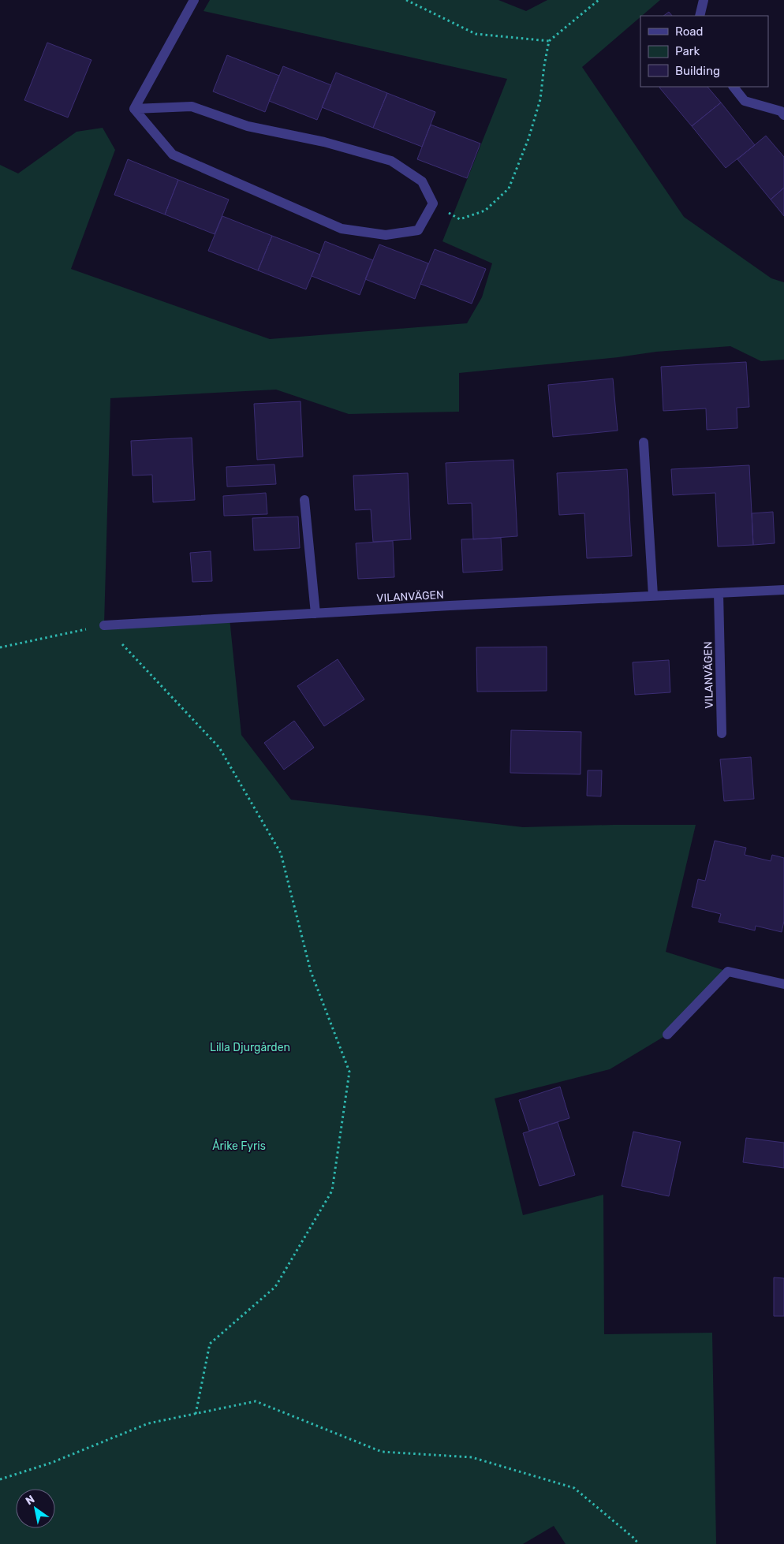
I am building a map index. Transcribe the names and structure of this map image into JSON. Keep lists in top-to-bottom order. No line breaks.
{"streets":{"street":["VILANVÄGEN"]},"parks":["Lilla Djurgården","Årike Fyris"],"legend":["Road","Park","Building"],"north":"top left"}
